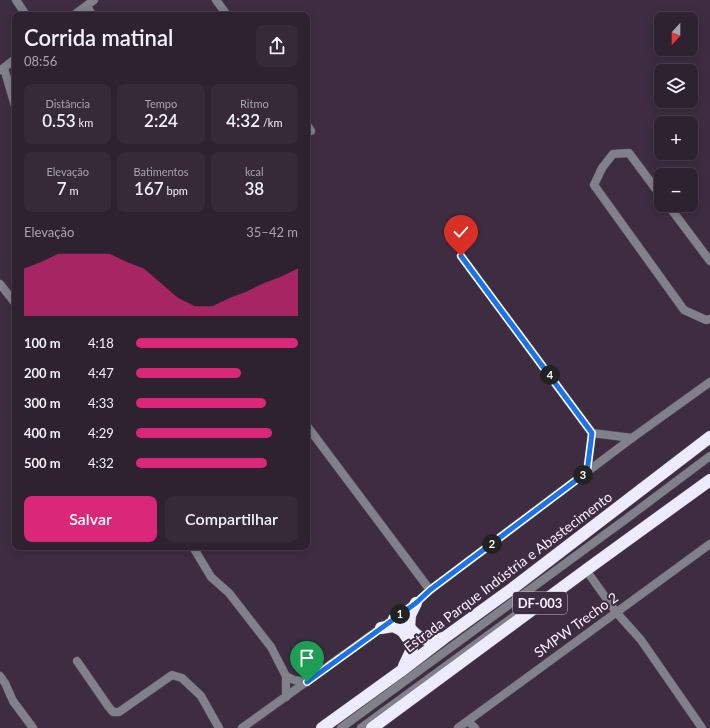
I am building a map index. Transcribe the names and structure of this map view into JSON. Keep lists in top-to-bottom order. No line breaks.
{"streets":{"highway":["Estrada Parque Indústria e Abastecimento","DF-003"],"street":["SMPW Trecho 2"]},"north":"bottom","page":{"map_buttons":["+","−"],"heading":["Corrida matinal","08:56"],"stats":[["Distância","0.53 km"],["Tempo","2:24"],["Ritmo","4:32 /km"],["Elevação","7 m"],["Batimentos","167 bpm"],["kcal","38"]],"chart":["Elevação","35–42 m"],"list":[{"name":"100 m","note":"4:18"},{"name":"200 m","note":"4:47"},{"name":"300 m","note":"4:33"},{"name":"400 m","note":"4:29"},{"name":"500 m","note":"4:32"}],"pins":["4","3","2","1"],"buttons":["Salvar","Compartilhar"]}}
